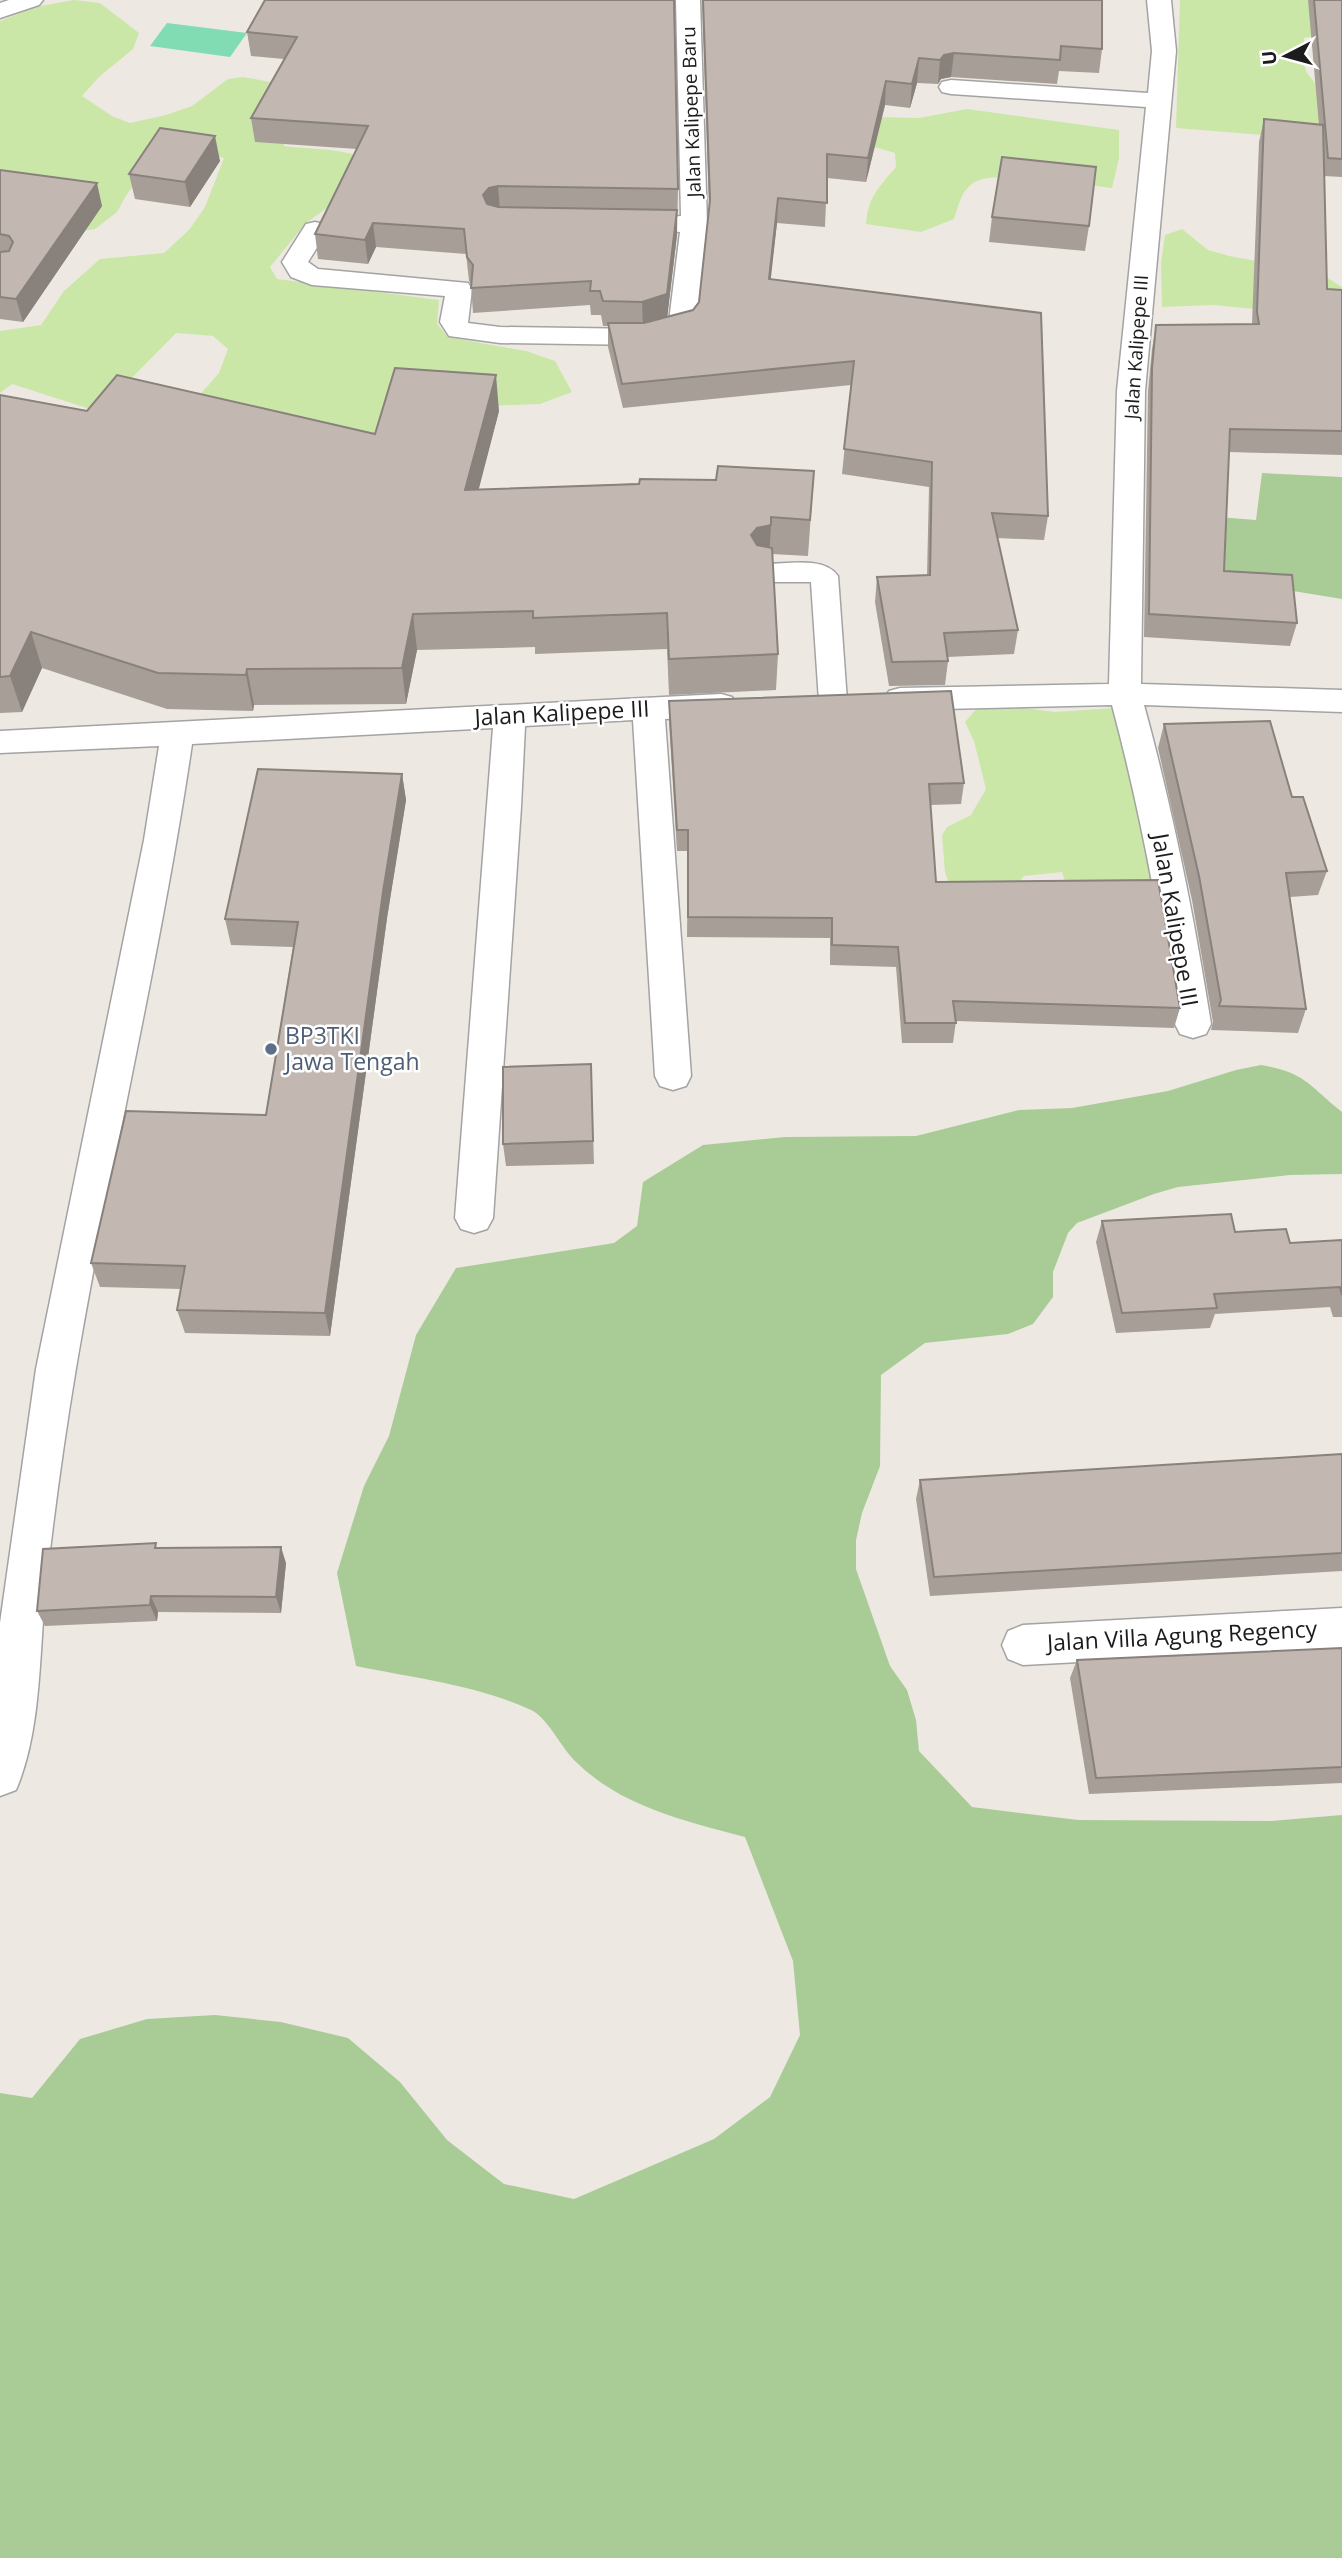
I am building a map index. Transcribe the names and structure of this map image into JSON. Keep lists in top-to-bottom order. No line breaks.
{"streets":{"street":["Jalan Kalipepe Baru","Jalan Kalipepe III","Jalan Villa Agung Regency"]},"places":["BP3TKI Jawa Tengah"],"north":"left"}
